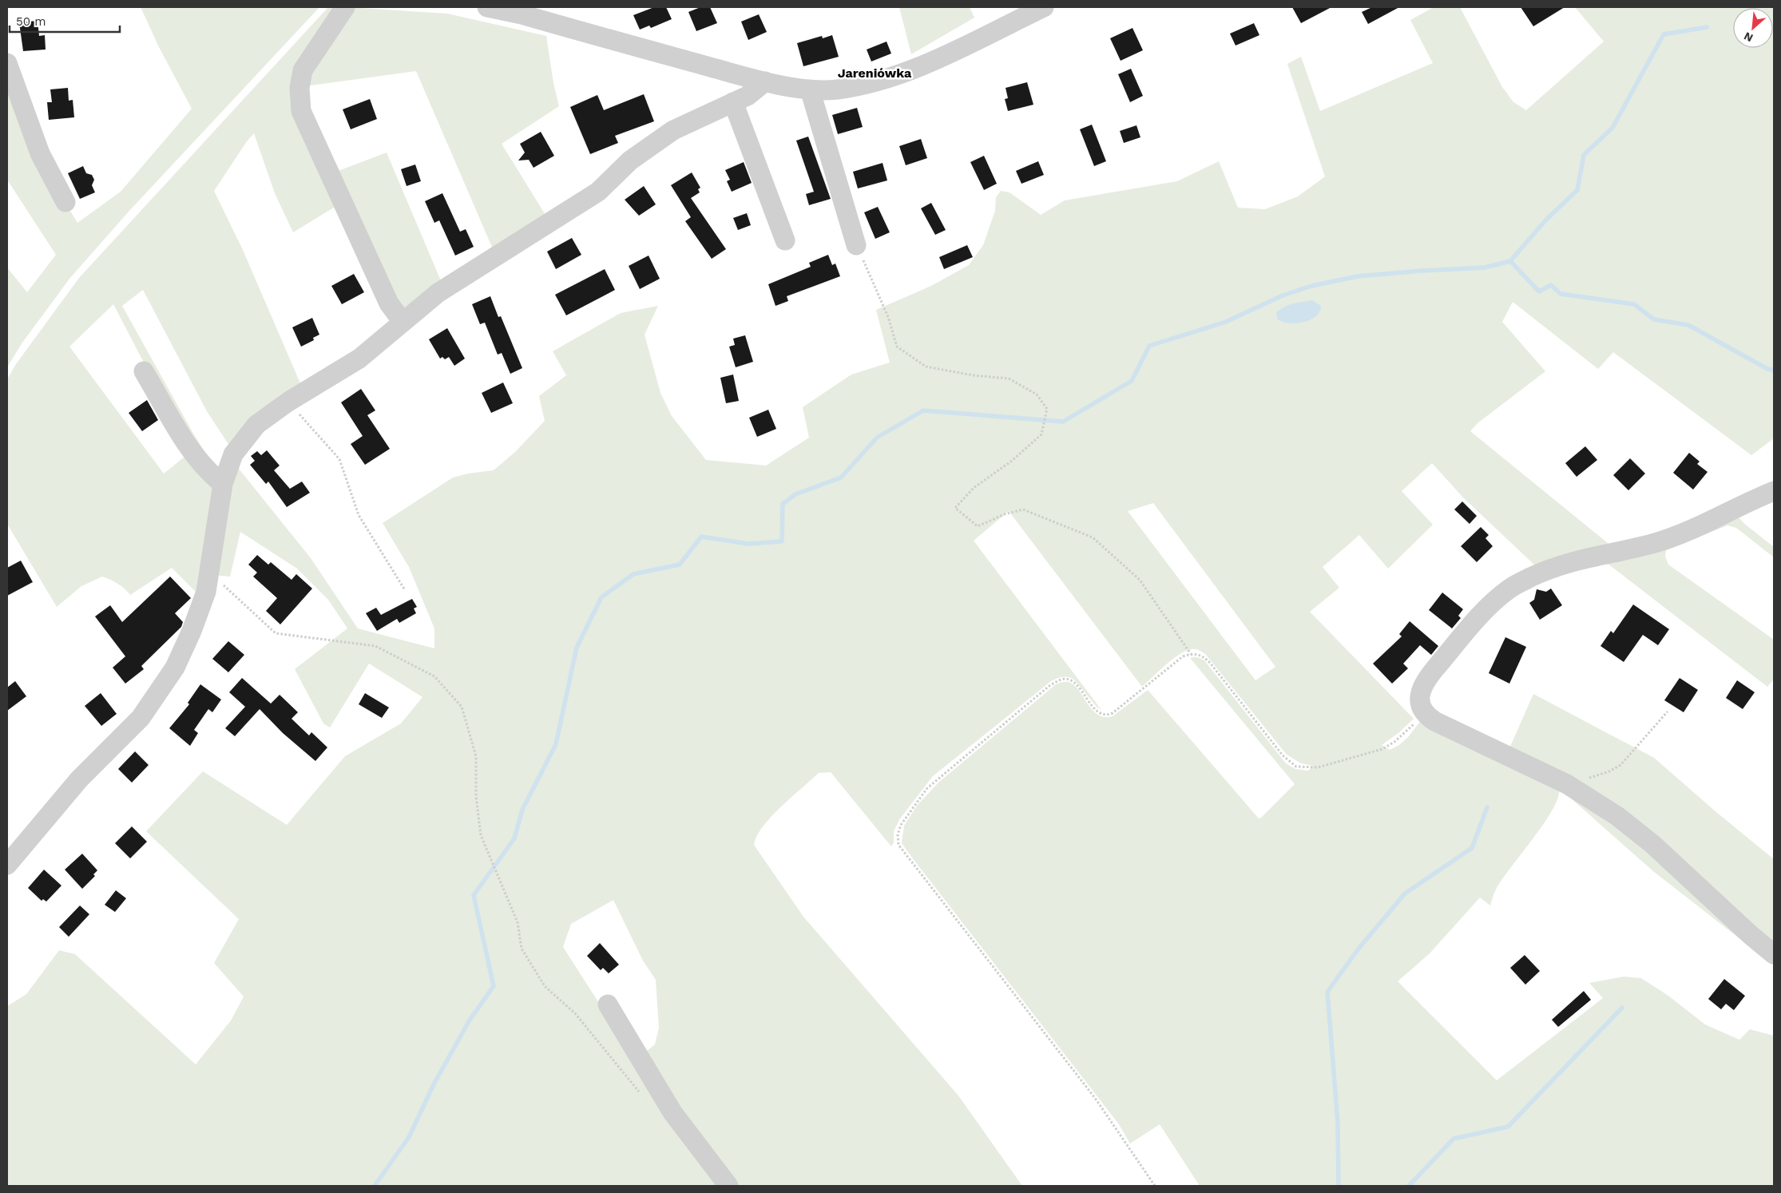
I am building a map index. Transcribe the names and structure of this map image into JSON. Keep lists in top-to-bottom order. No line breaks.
{"districts":["Jareniówka"],"scale_bar":"50 m","north":"bottom left"}
